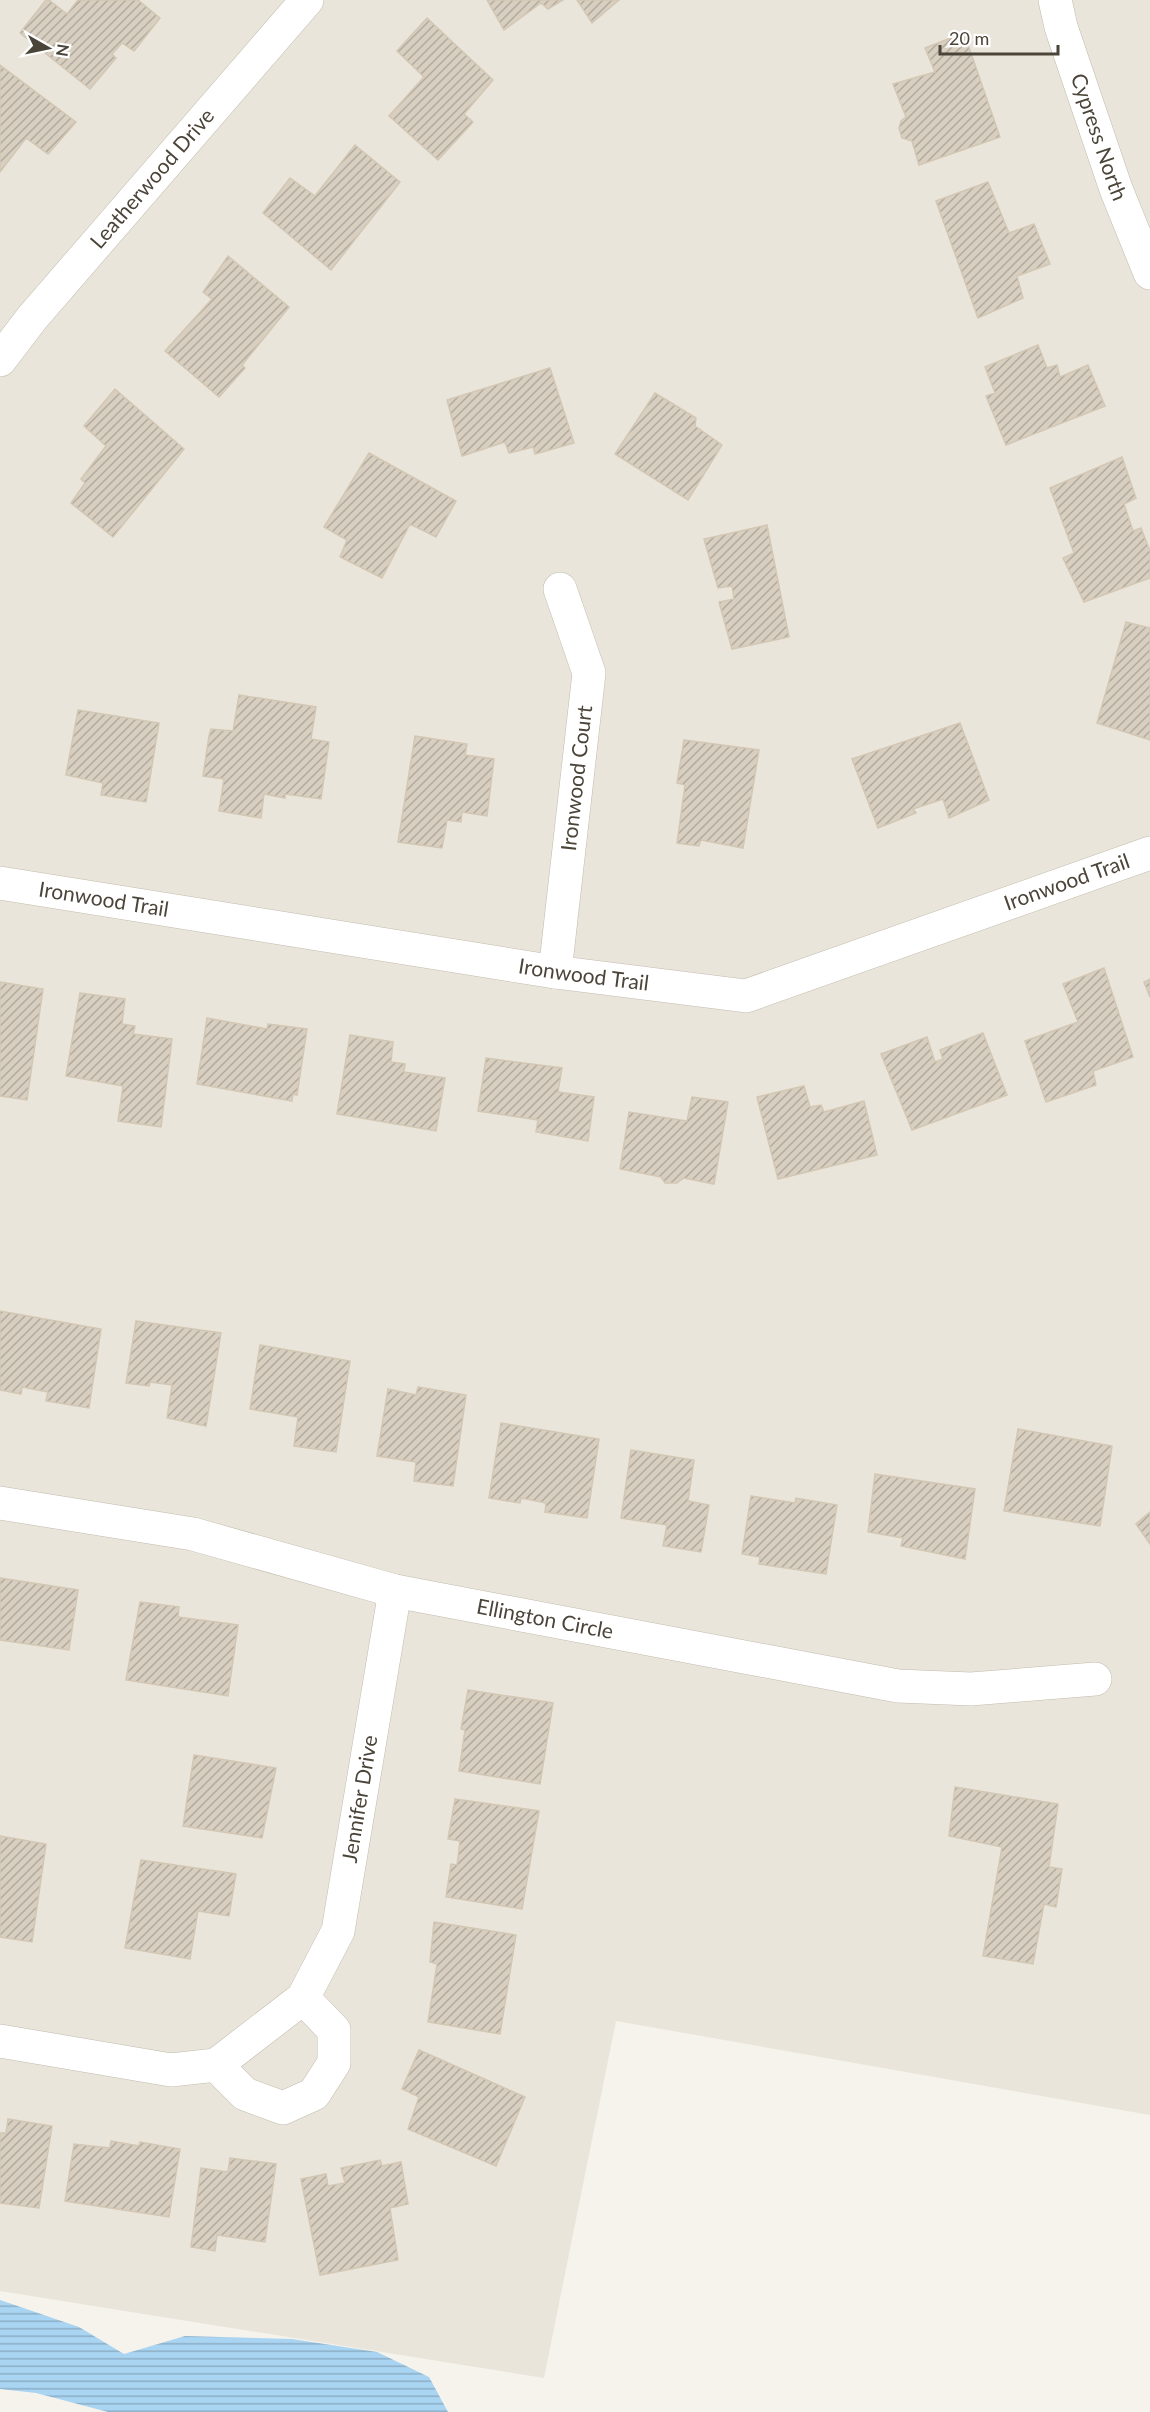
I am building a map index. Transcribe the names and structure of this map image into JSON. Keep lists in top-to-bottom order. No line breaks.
{"streets":{"street":["Cypress North","Leatherwood Drive","Ironwood Court","Ironwood Trail","Ellington Circle","Jennifer Drive"]},"crossings":[["Ironwood Court","Ironwood Trail"],["Ellington Circle","Jennifer Drive"]],"scale_bar":"20 m","north":"right"}
